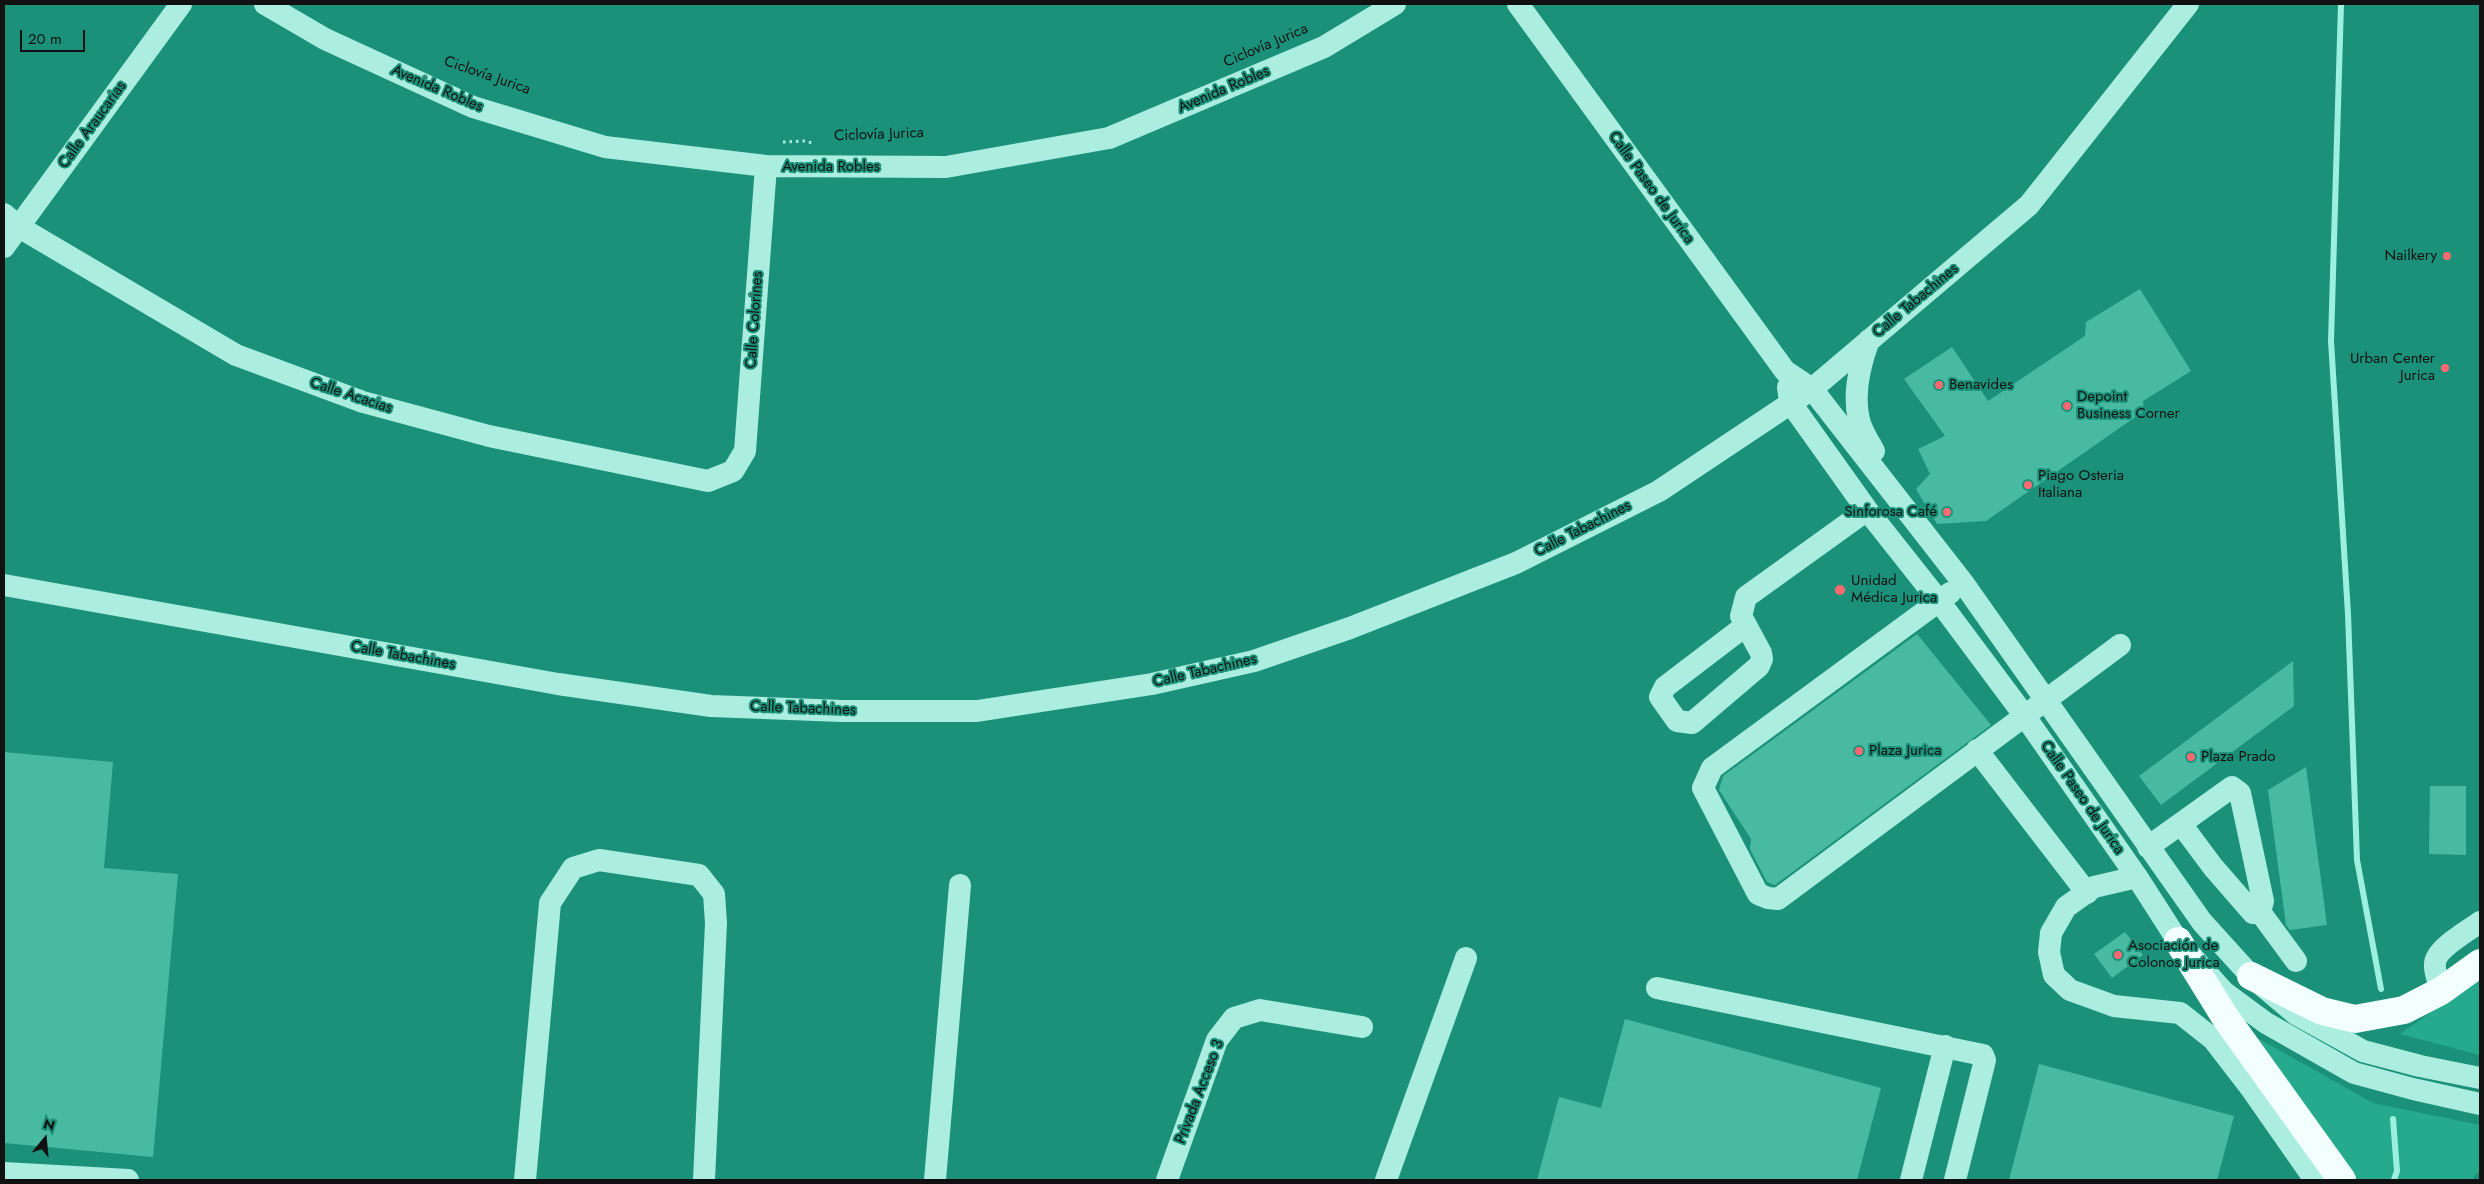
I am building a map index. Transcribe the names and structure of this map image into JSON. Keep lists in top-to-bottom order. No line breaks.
{"streets":{"street":["Avenida Robles","Calle Araucarias","Calle Paseo de Jurica","Calle Tabachines","Calle Colorines","Calle Acacias","Privada Acceso 3"],"path":["Ciclovía Jurica"]},"crossings":[["Avenida Robles","Calle Colorines"],["Calle Araucarias","Calle Acacias"],["Calle Paseo de Jurica","Calle Tabachines"],["Calle Colorines","Calle Acacias"]],"places":["Nailkery","Urban Center Jurica","Benavides","Depoint Business Corner","Piago Osteria Italiana","Sinforosa Café","Unidad Médica Jurica","Plaza Jurica","Plaza Prado","Asociación de Colonos Jurica"],"scale_bar":"20 m","north":"top"}
